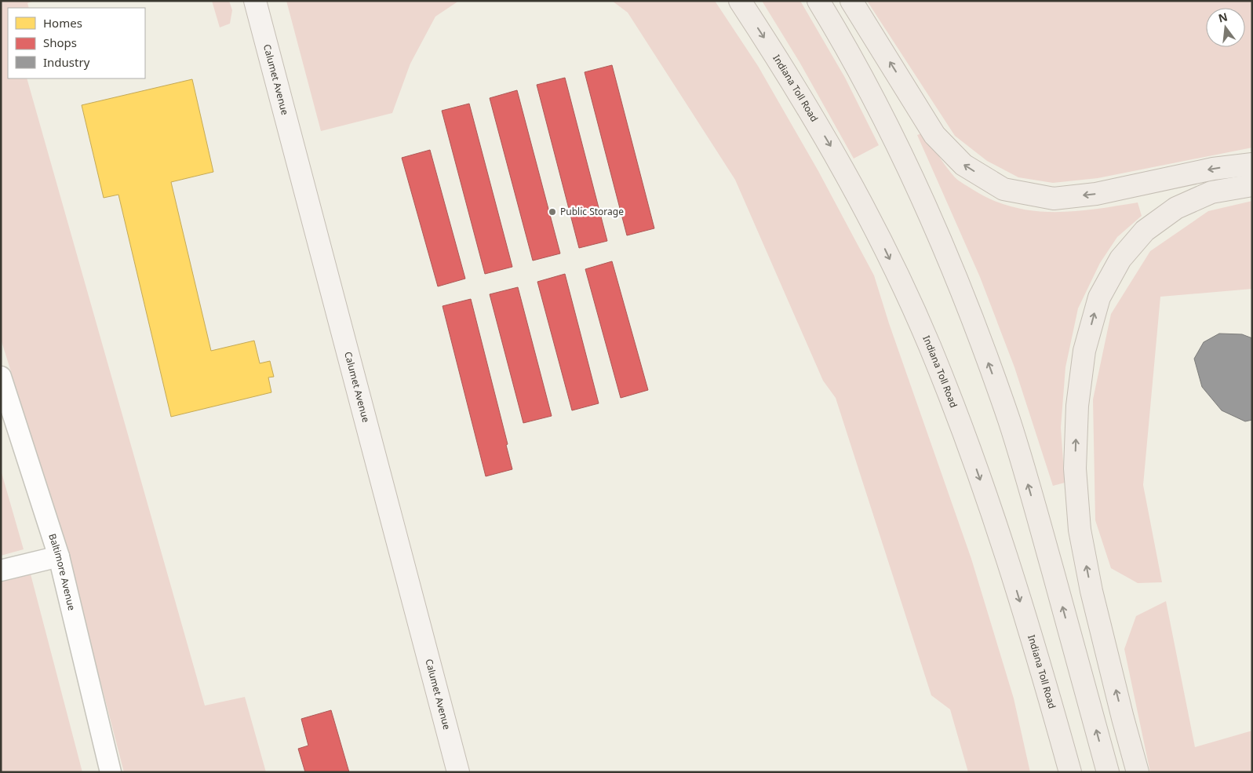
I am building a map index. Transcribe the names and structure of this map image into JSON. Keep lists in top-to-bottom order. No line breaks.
{"streets":{"highway":["Indiana Toll Road"],"main road":["Calumet Avenue"],"street":["Baltimore Avenue"]},"places":["Public Storage"],"legend":["Homes","Shops","Industry"],"north":"top"}
